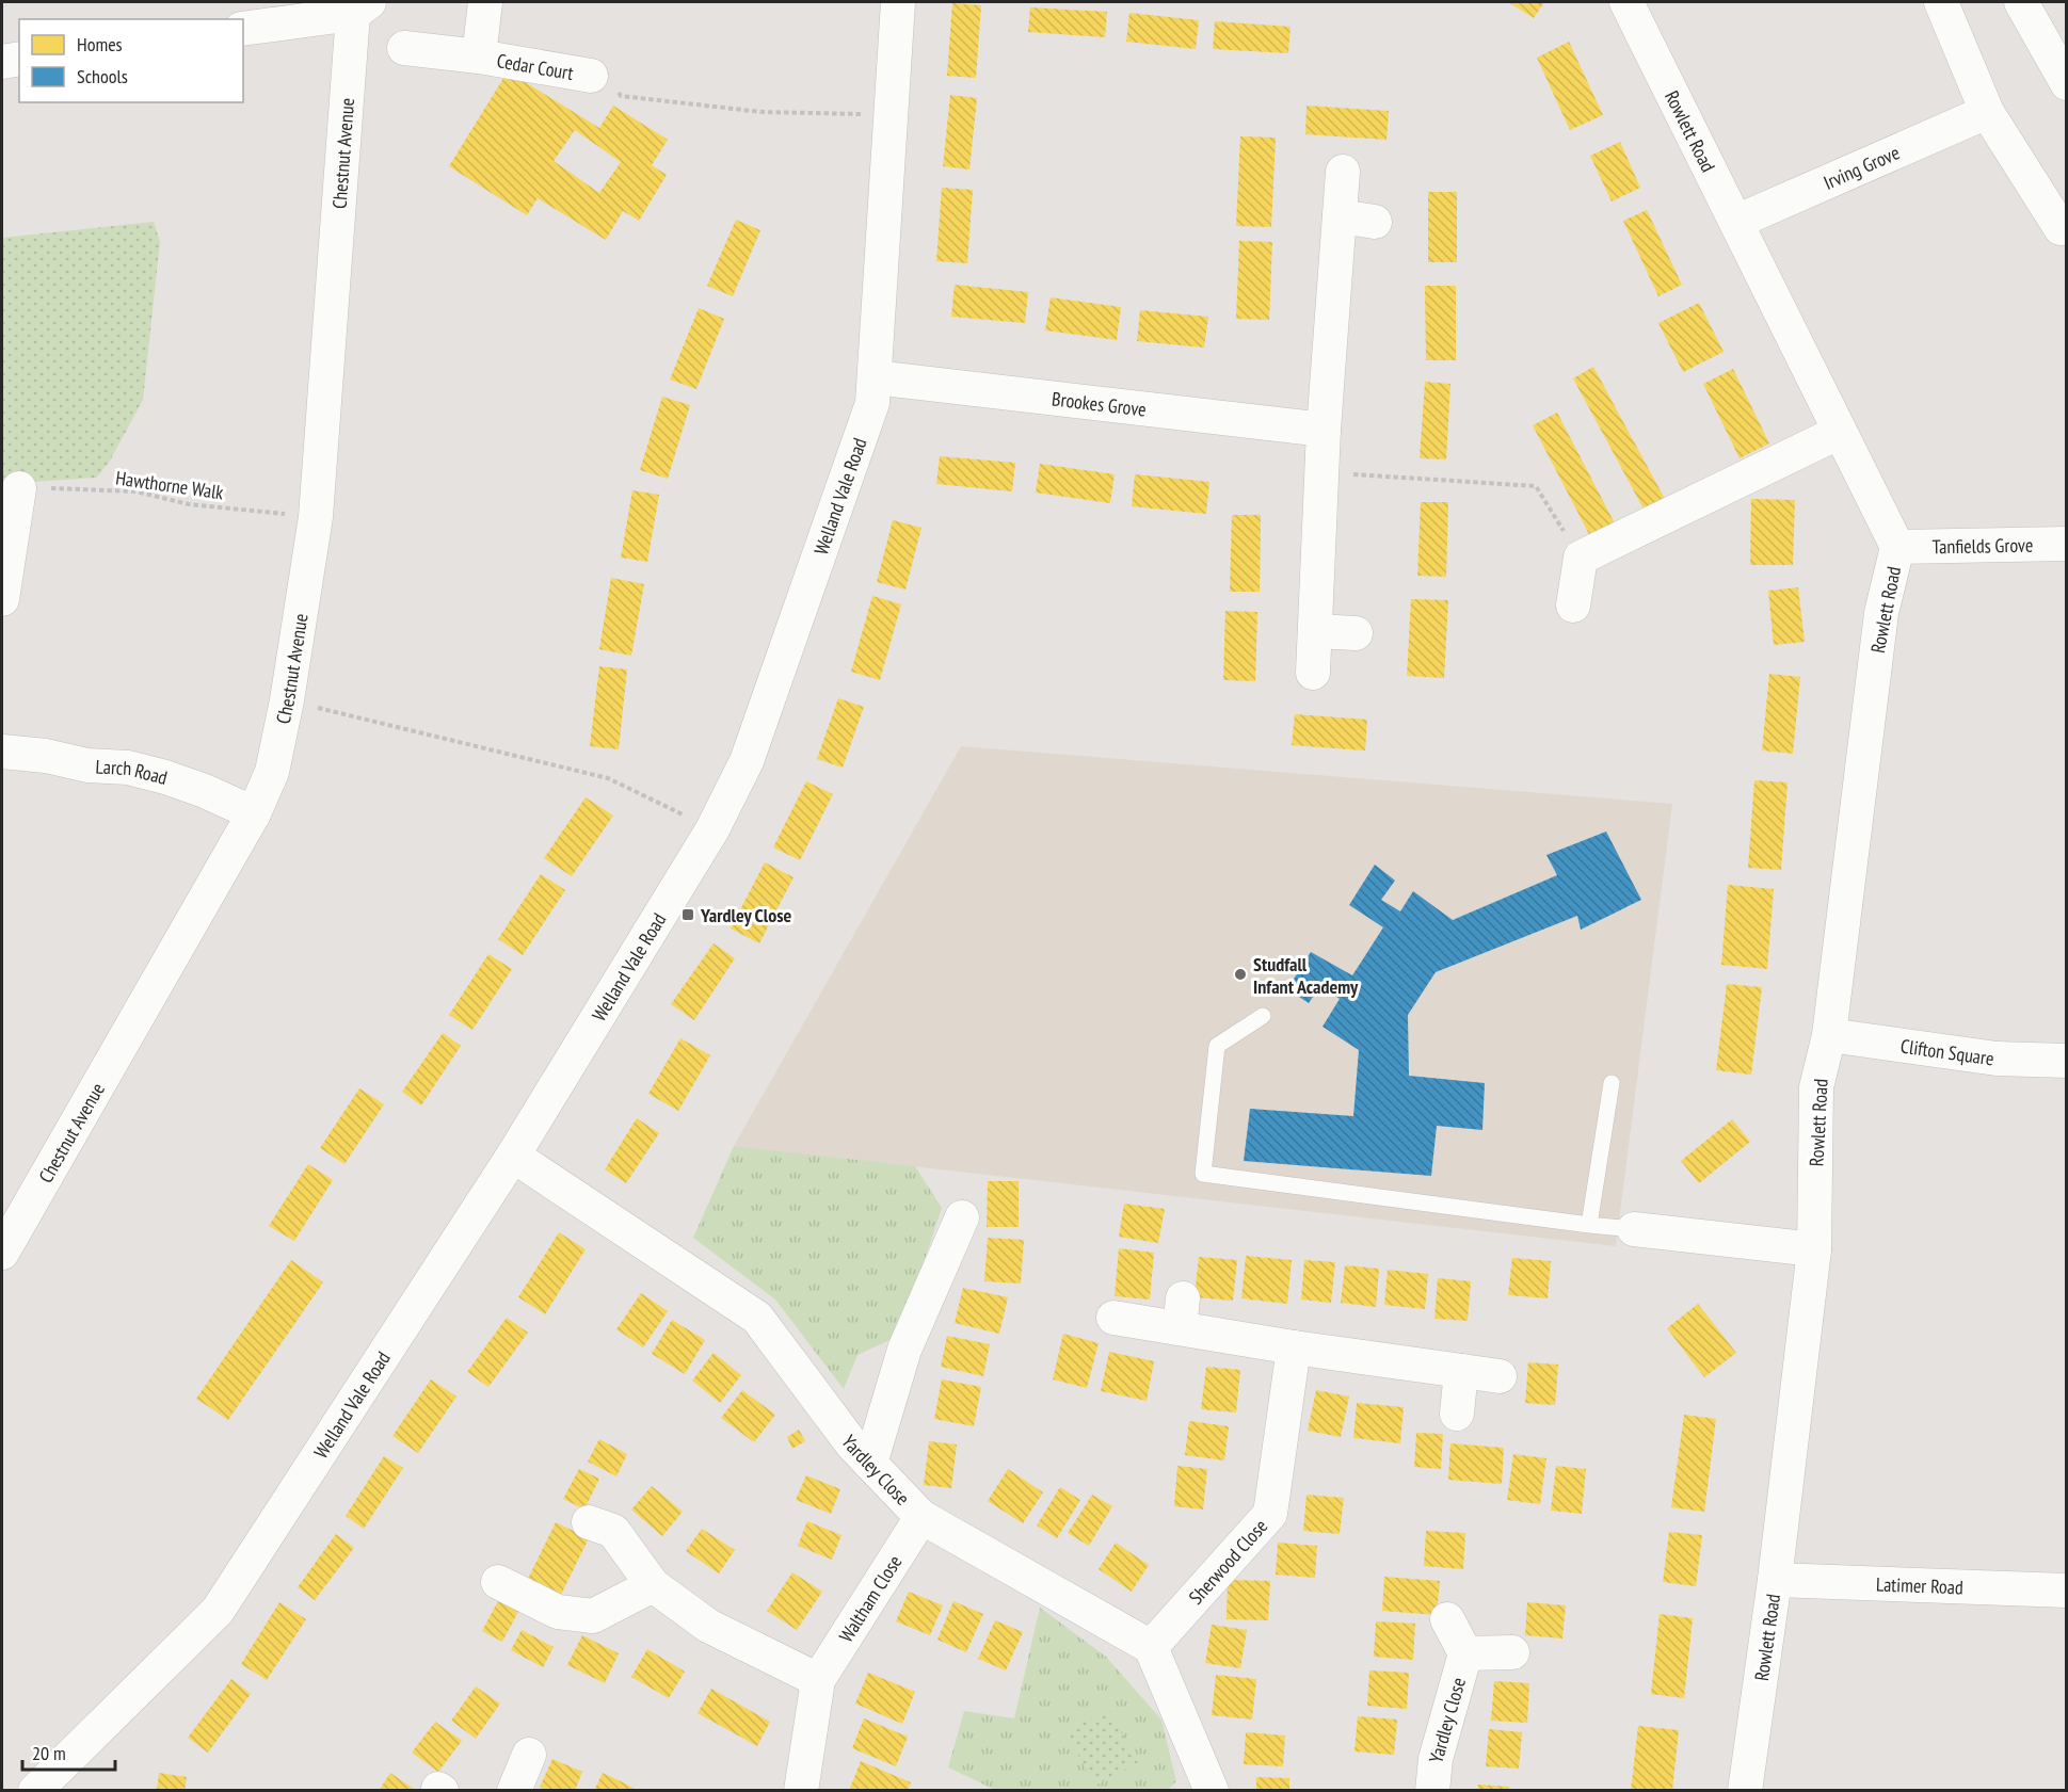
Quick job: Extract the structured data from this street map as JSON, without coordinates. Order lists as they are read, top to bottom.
{
  "streets": {
    "street": [
      "Cedar Court",
      "Rowlett Road",
      "Chestnut Avenue",
      "Irving Grove",
      "Brookes Grove",
      "Welland Vale Road",
      "Tanfields Grove",
      "Larch Road",
      "Clifton Square",
      "Yardley Close",
      "Sherwood Close",
      "Latimer Road",
      "Waltham Close"
    ],
    "path": ["Hawthorne Walk"]
  },
  "crossings": [
    ["Rowlett Road", "Irving Grove"],
    ["Rowlett Road", "Tanfields Grove"],
    ["Rowlett Road", "Clifton Square"],
    ["Rowlett Road", "Latimer Road"],
    ["Chestnut Avenue", "Hawthorne Walk"],
    ["Chestnut Avenue", "Larch Road"],
    ["Brookes Grove", "Welland Vale Road"],
    ["Welland Vale Road", "Yardley Close"],
    ["Yardley Close", "Sherwood Close"],
    ["Yardley Close", "Waltham Close"]
  ],
  "places": {
    "transit": ["Yardley Close"],
    "other": ["Studfall Infant Academy"]
  },
  "legend": ["Homes", "Schools"],
  "scale_bar": "20 m"
}
